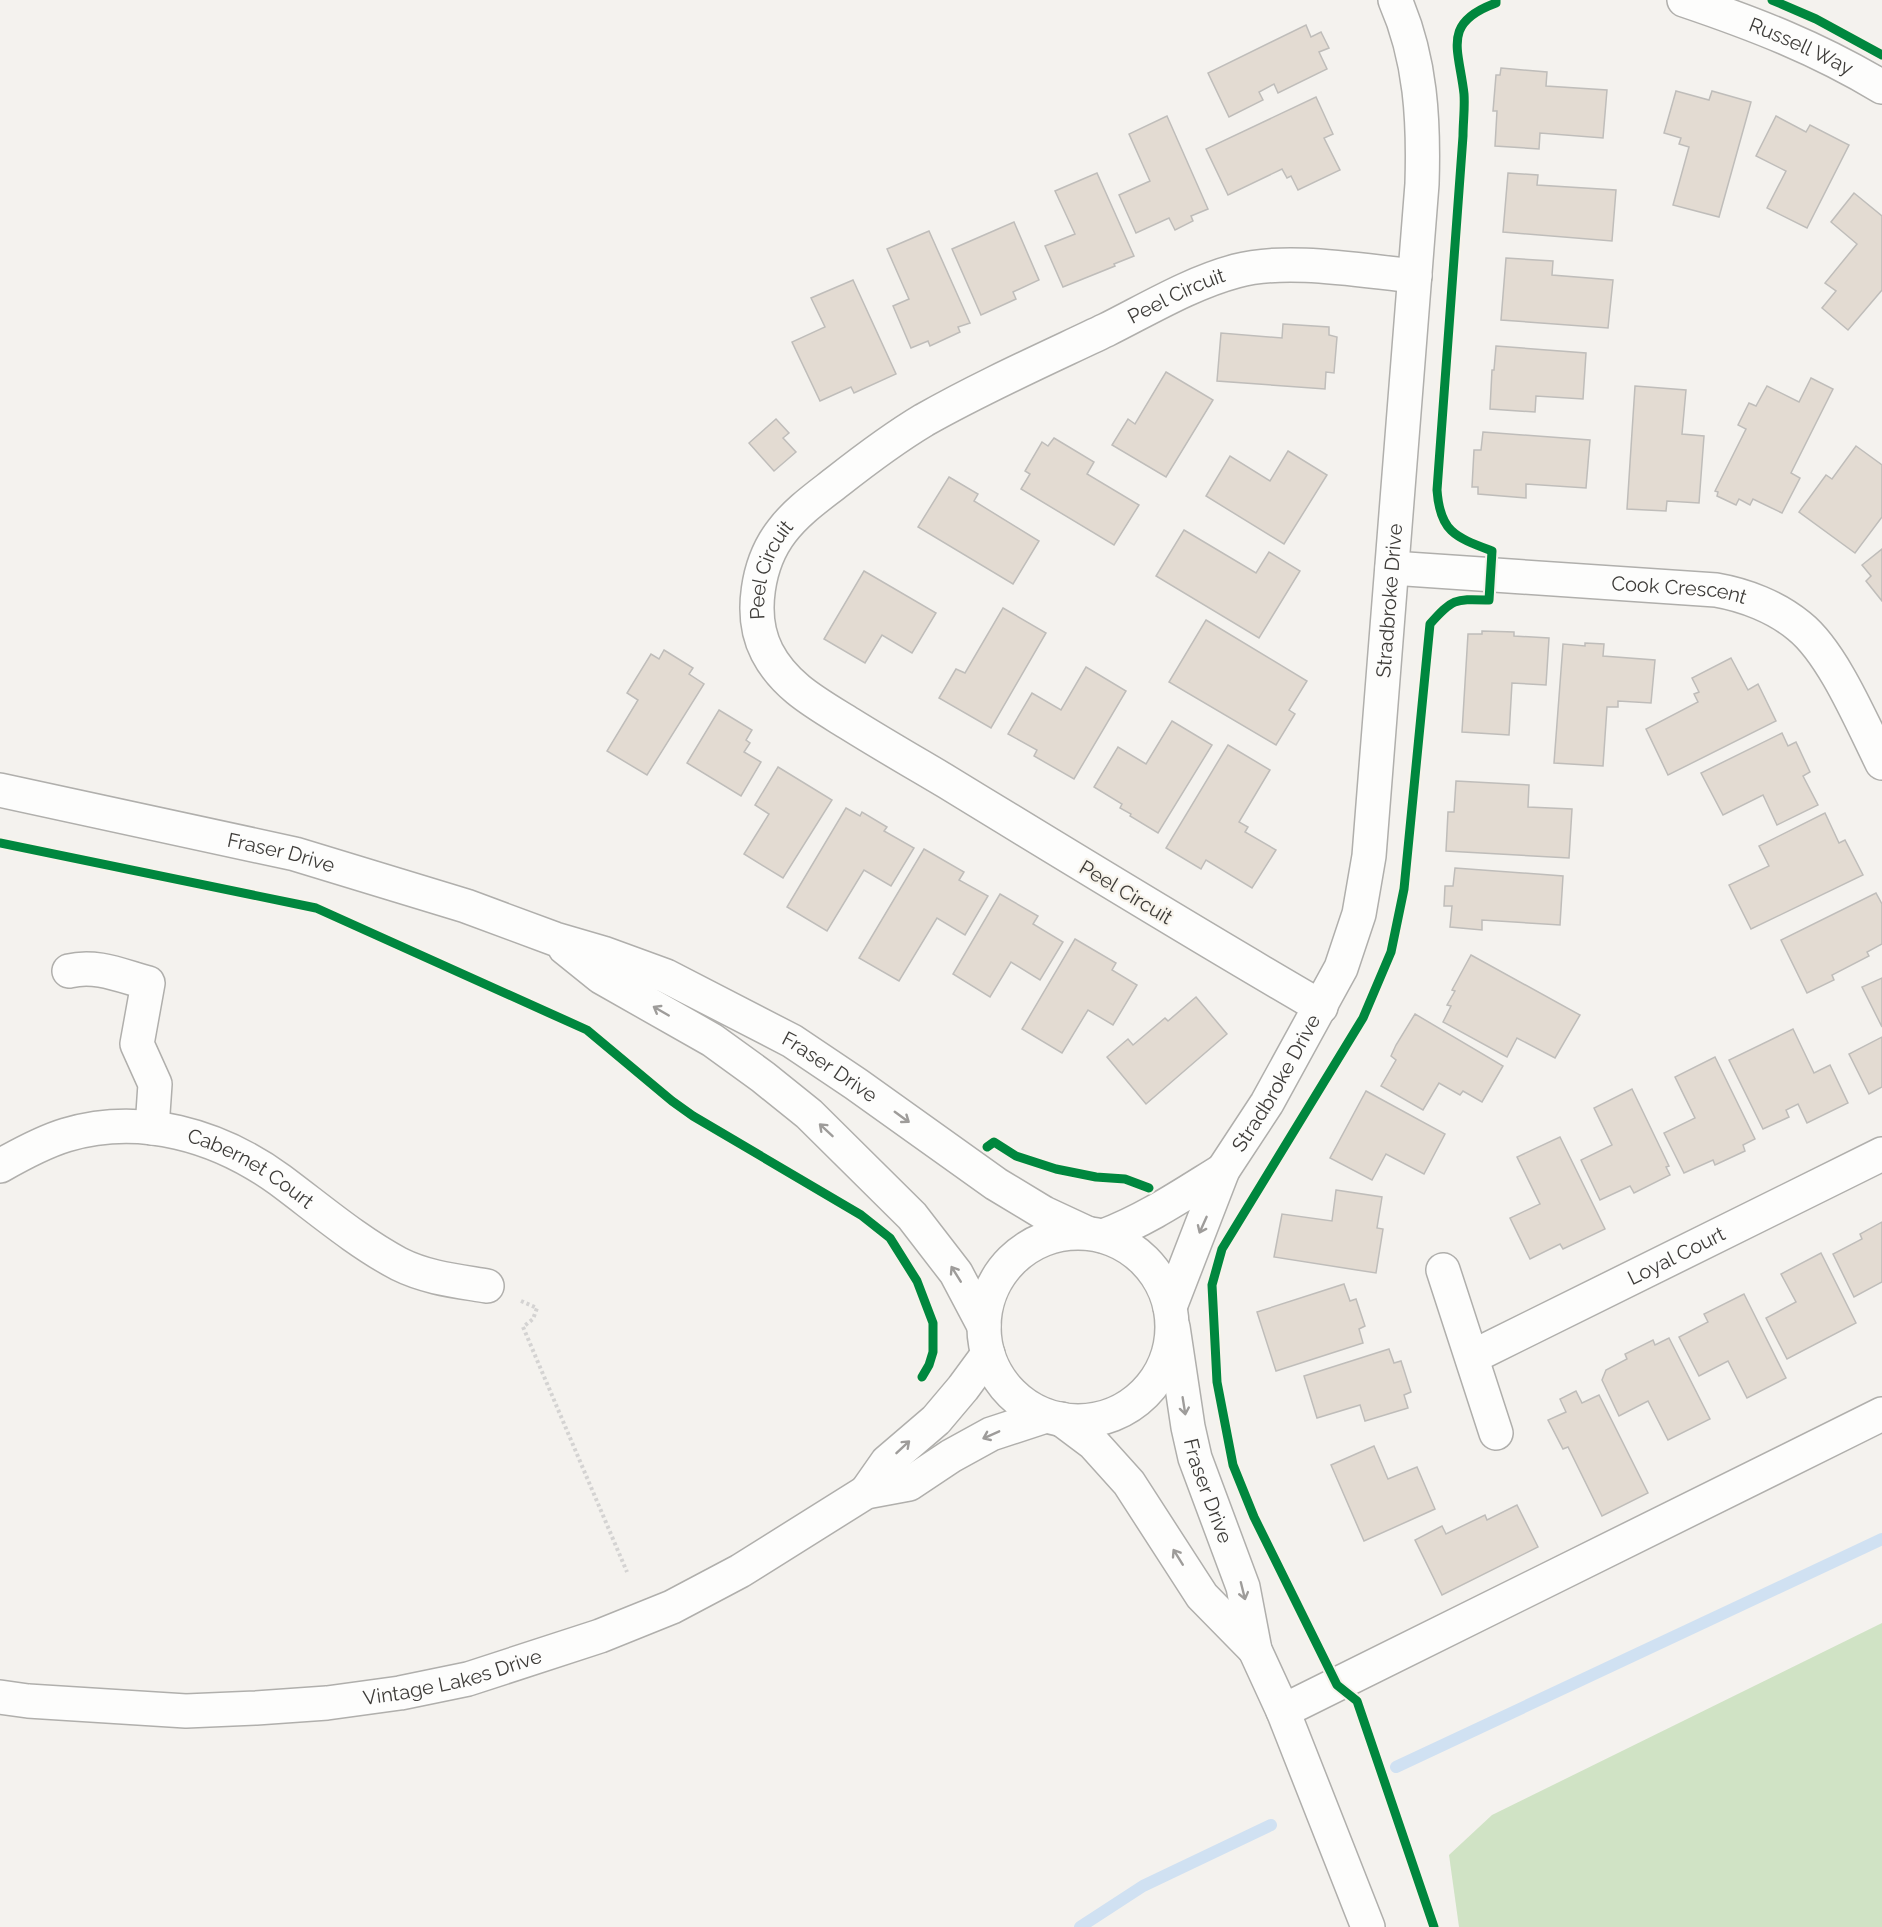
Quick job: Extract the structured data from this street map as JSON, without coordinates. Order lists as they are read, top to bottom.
{
  "streets": {
    "street": [
      "Russell Way",
      "Peel Circuit",
      "Cook Crescent",
      "Stradbroke Drive",
      "Fraser Drive",
      "Cabernet Court",
      "Loyal Court",
      "Vintage Lakes Drive"
    ]
  },
  "crossings": [
    ["Peel Circuit", "Stradbroke Drive"],
    ["Cook Crescent", "Stradbroke Drive"],
    ["Stradbroke Drive", "Fraser Drive"],
    ["Stradbroke Drive", "Vintage Lakes Drive"],
    ["Fraser Drive", "Vintage Lakes Drive"]
  ]
}
